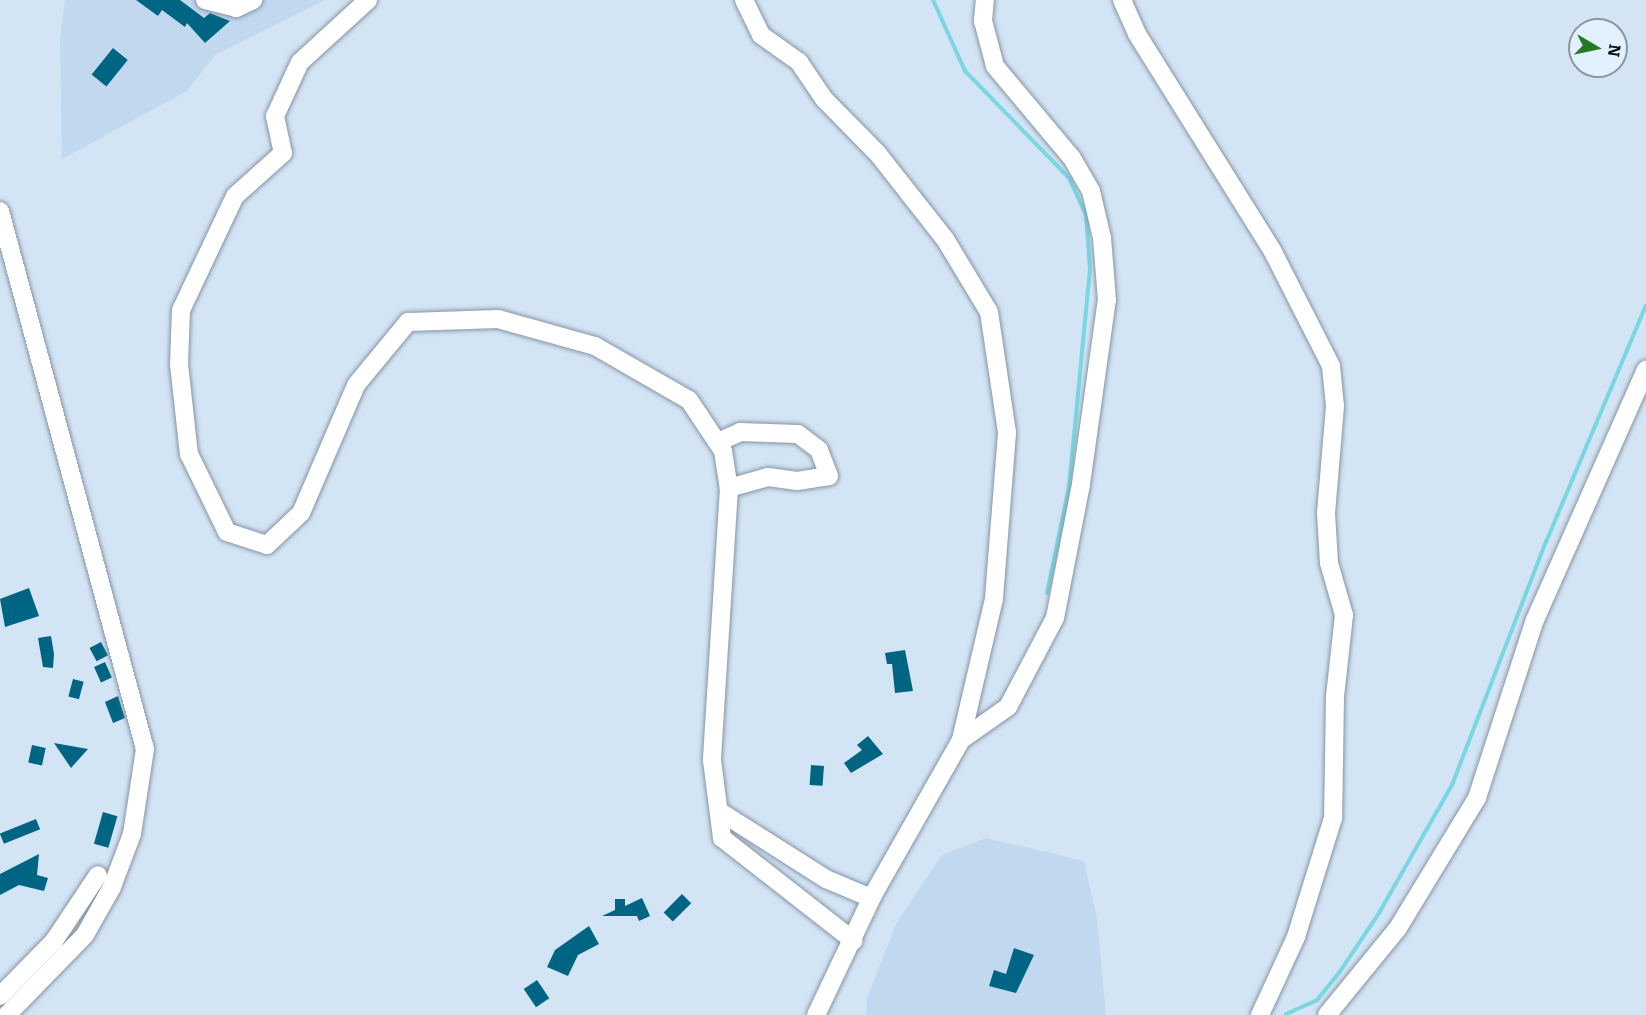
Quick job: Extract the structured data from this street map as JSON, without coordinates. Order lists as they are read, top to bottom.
{
  "north": "right"
}
